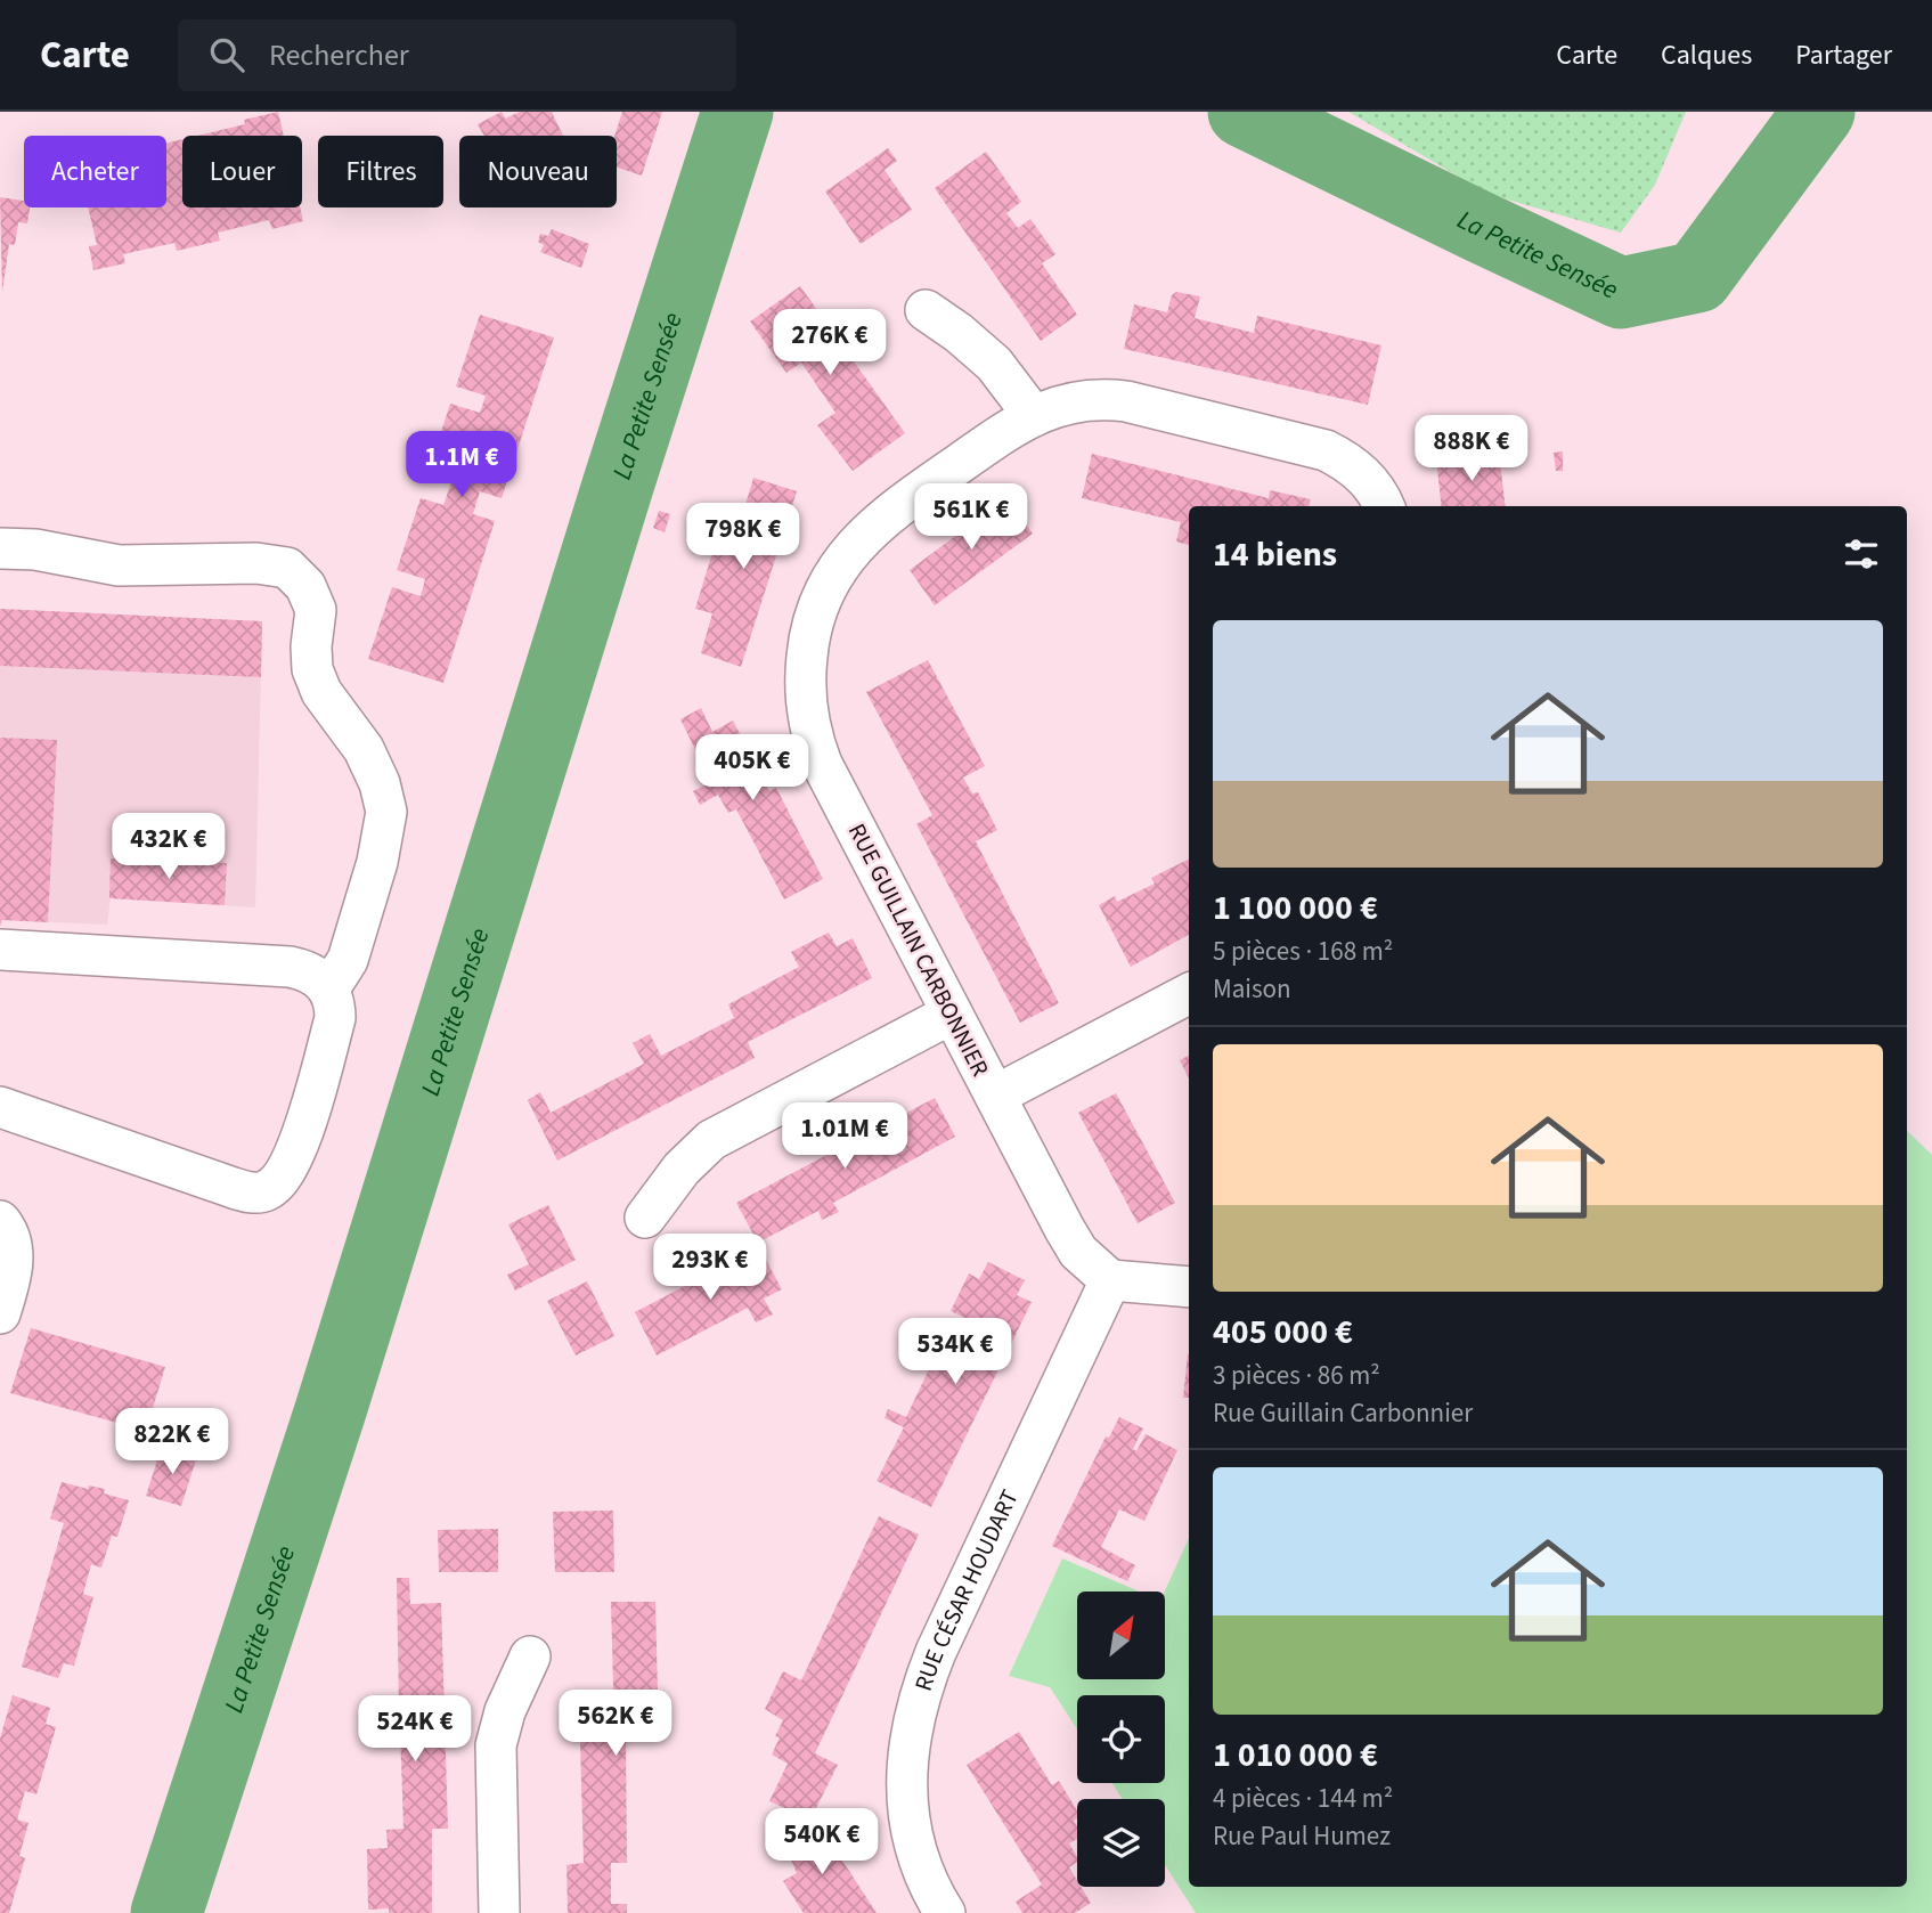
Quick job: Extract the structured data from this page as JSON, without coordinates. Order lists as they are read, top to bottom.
{
  "streets": {
    "street": ["RUE GUILLAIN CARBONNIER", "RUE CÉSAR HOUDART"]
  },
  "crossings": [
    ["RUE GUILLAIN CARBONNIER", "RUE CÉSAR HOUDART"]
  ],
  "water": ["La Petite Sensée"],
  "north": "top right",
  "page": {
    "header": "Carte",
    "search": "Rechercher",
    "nav": ["Carte", "Calques", "Partager"],
    "chip": [
      "Acheter",
      "Louer",
      "Filtres",
      "Nouveau"
    ],
    "price": [
      "276K €",
      "888K €",
      "1.1M €",
      "561K €",
      "798K €",
      "405K €",
      "432K €",
      "1.01M €",
      "293K €",
      "534K €",
      "822K €",
      "562K €",
      "524K €",
      "540K €"
    ],
    "heading": "14 biens",
    "list": [
      {
        "name": "1 100 000 €",
        "note": "5 pièces · 168 m² · Maison"
      },
      {
        "name": "405 000 €",
        "note": "3 pièces · 86 m² · Rue Guillain Carbonnier"
      },
      {
        "name": "1 010 000 €",
        "note": "4 pièces · 144 m² · Rue Paul Humez"
      }
    ]
  }
}
